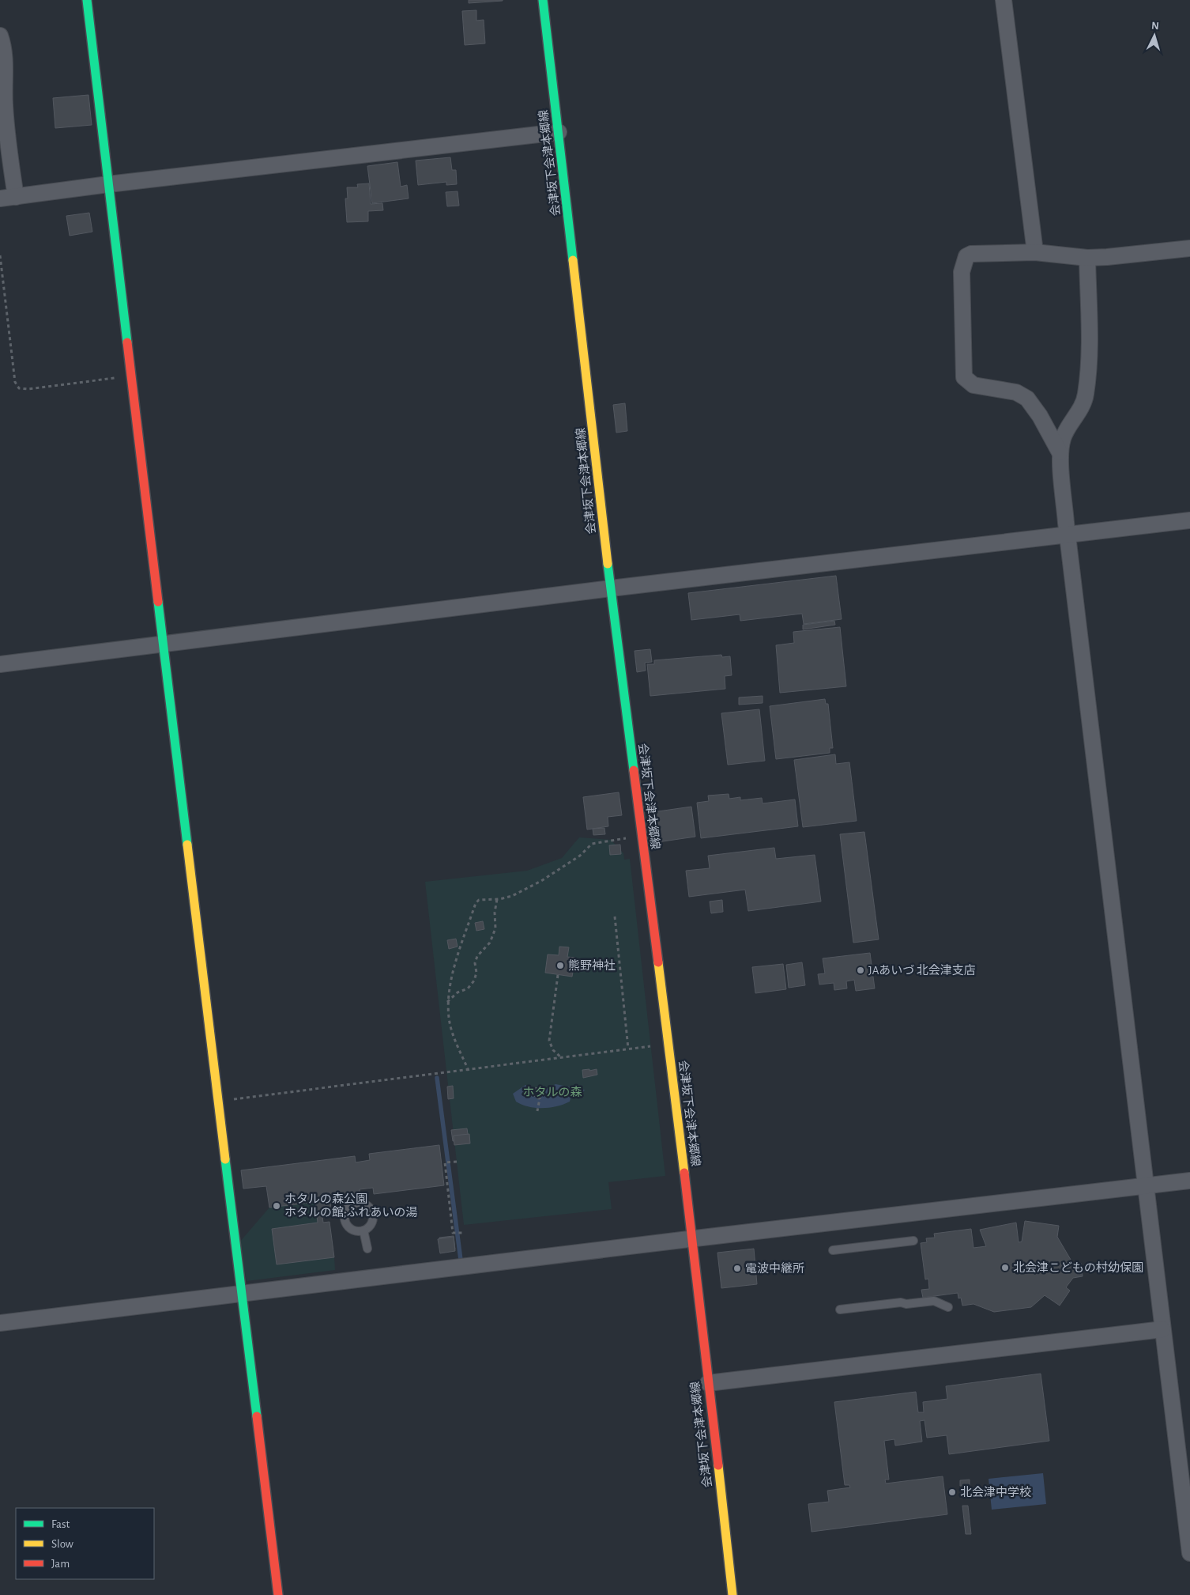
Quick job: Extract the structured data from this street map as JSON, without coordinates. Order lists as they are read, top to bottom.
{
  "streets": {
    "main road": ["会津坂下会津本郷線"]
  },
  "parks": ["ホタルの森"],
  "places": [
    "熊野神社",
    "JAあいづ 北会津支店",
    "ホタルの森公園 ホタルの館;ふれあいの湯",
    "北会津こどもの村幼保園",
    "電波中継所",
    "北会津中学校"
  ],
  "legend": ["Fast", "Slow", "Jam"],
  "north": "top"
}
